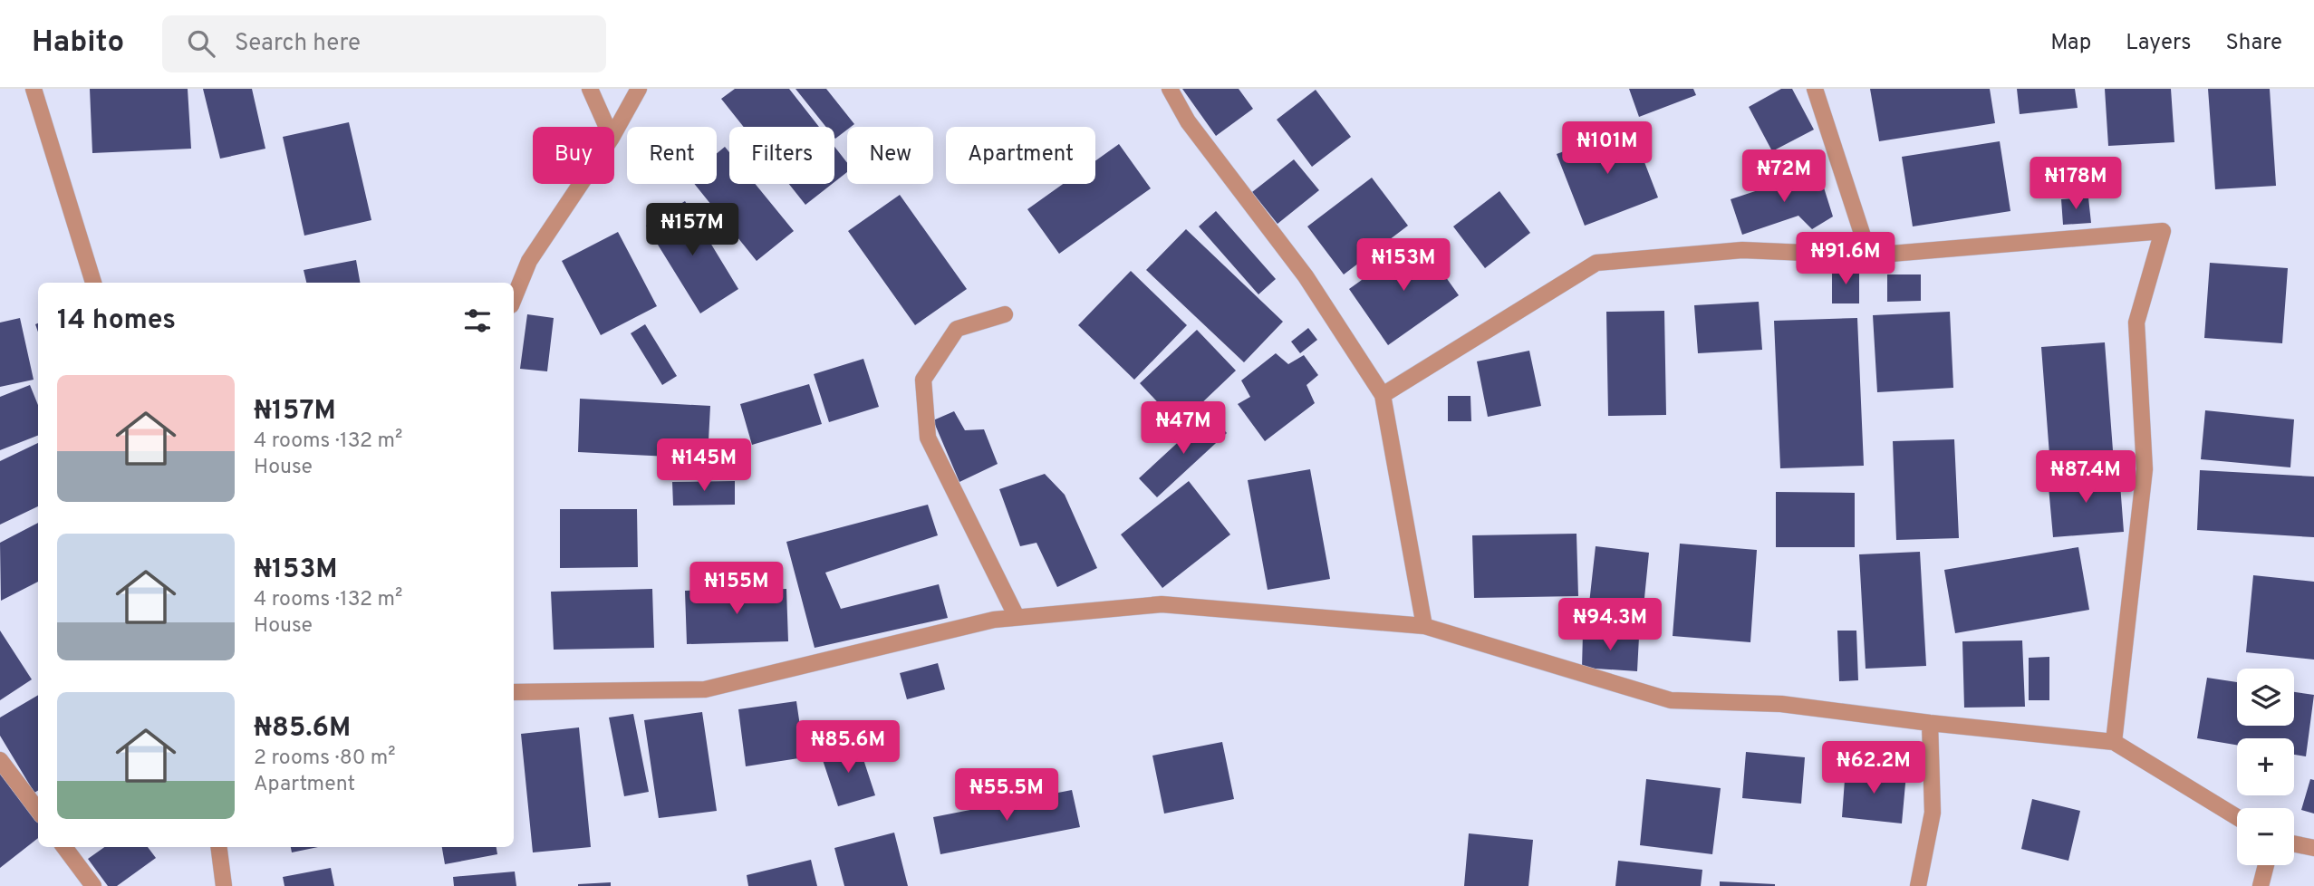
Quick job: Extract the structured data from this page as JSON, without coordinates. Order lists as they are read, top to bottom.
{
  "page": {
    "header": "Habito",
    "search": "Search here",
    "nav": ["Map", "Layers", "Share"],
    "price": [
      "₦101M",
      "₦72M",
      "₦178M",
      "₦157M",
      "₦91.6M",
      "₦153M",
      "₦47M",
      "₦145M",
      "₦87.4M",
      "₦155M",
      "₦94.3M",
      "₦85.6M",
      "₦62.2M",
      "₦55.5M"
    ],
    "chip": [
      "Buy",
      "Rent",
      "Filters",
      "New",
      "Apartment"
    ],
    "heading": "14 homes",
    "list": [
      {
        "name": "₦157M",
        "note": "4 rooms · 132 m² · House"
      },
      {
        "name": "₦153M",
        "note": "4 rooms · 132 m² · House"
      },
      {
        "name": "₦85.6M",
        "note": "2 rooms · 80 m² · Apartment"
      }
    ],
    "map_buttons": ["+", "−"]
  }
}
